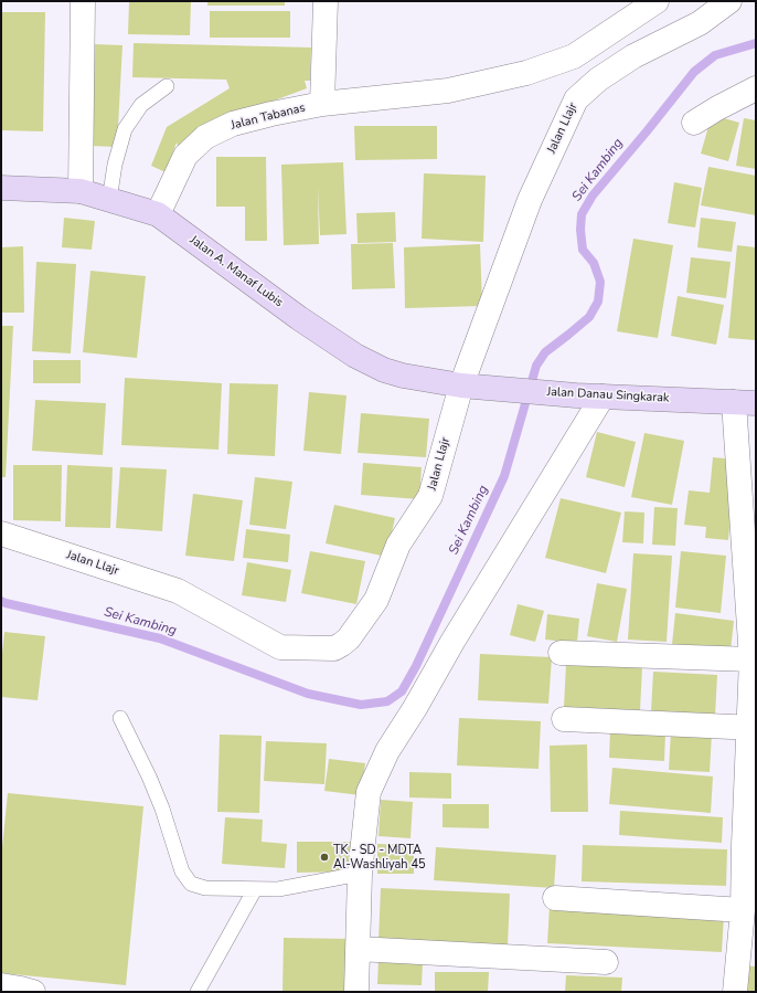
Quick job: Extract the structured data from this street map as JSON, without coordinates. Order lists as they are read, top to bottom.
{
  "streets": {
    "street": [
      "Jalan Tabanas",
      "Jalan Llajr",
      "Jalan A. Manaf Lubis",
      "Jalan Danau Singkarak"
    ]
  },
  "crossings": [
    ["Jalan Tabanas", "Jalan A. Manaf Lubis"],
    ["Jalan Llajr", "Jalan A. Manaf Lubis"],
    ["Jalan Llajr", "Jalan Danau Singkarak"],
    ["Jalan A. Manaf Lubis", "Jalan Danau Singkarak"]
  ],
  "water": ["Sei Kambing"],
  "places": ["TK - SD - MDTA Al-Washliyah 45"]
}
